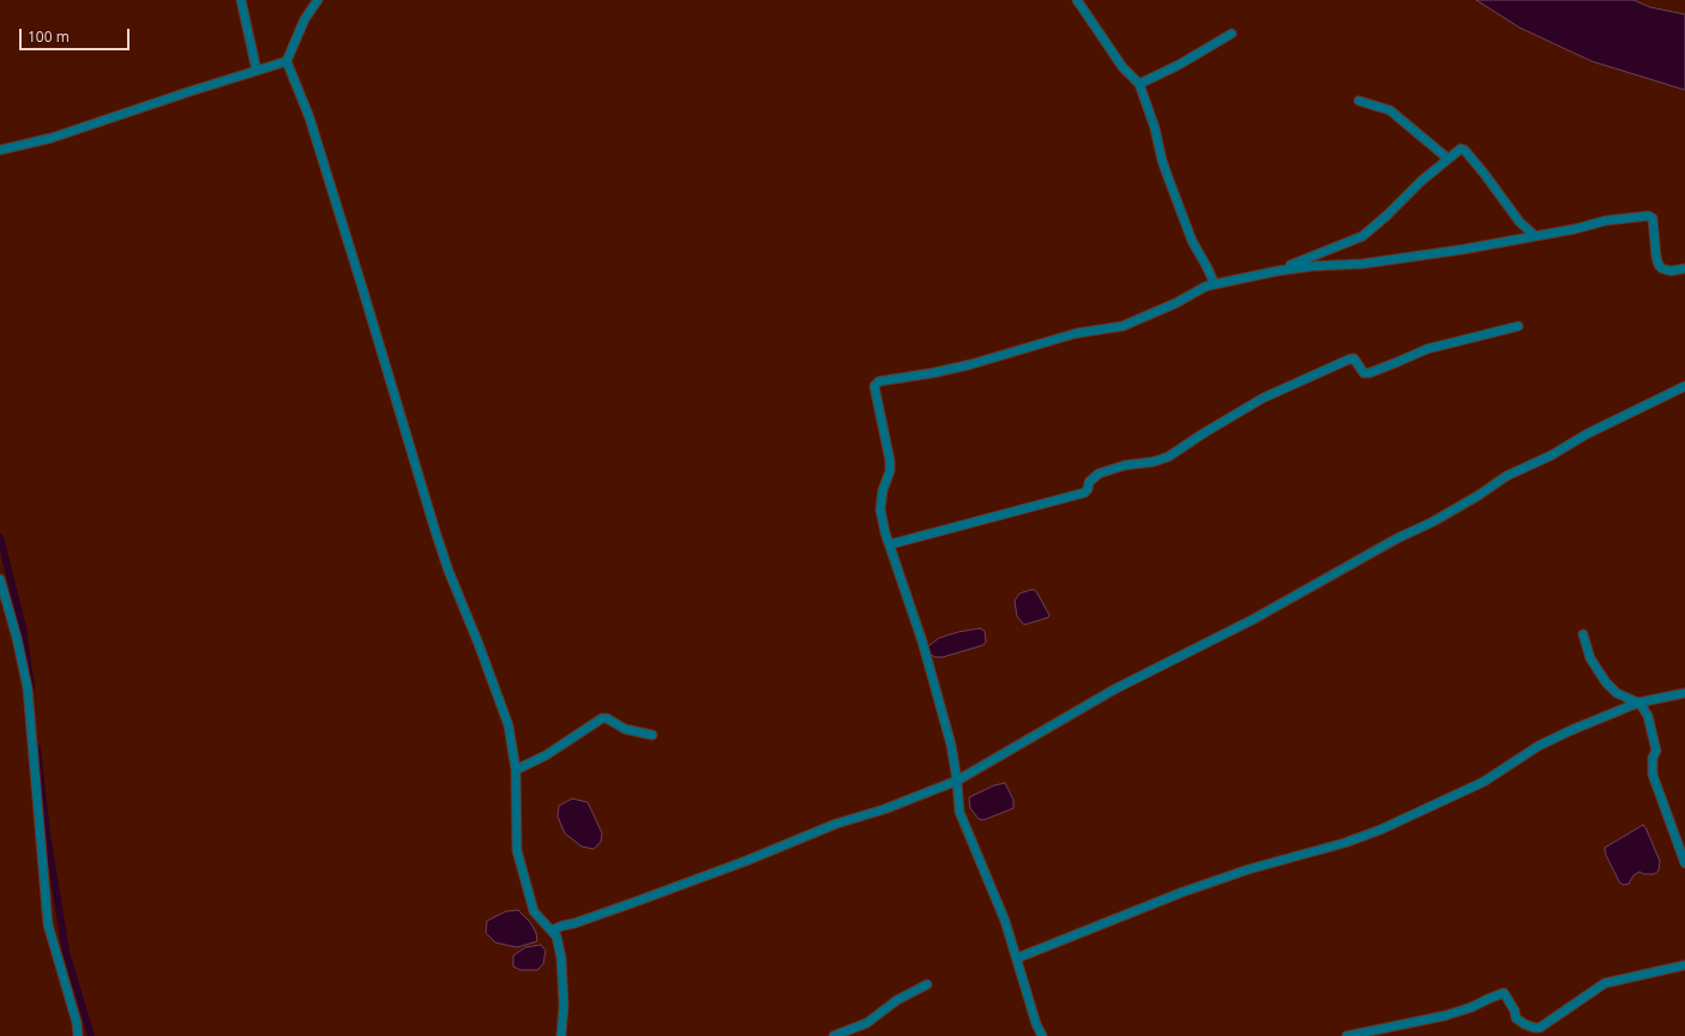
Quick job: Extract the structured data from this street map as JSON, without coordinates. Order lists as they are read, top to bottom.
{
  "scale_bar": "100 m"
}
